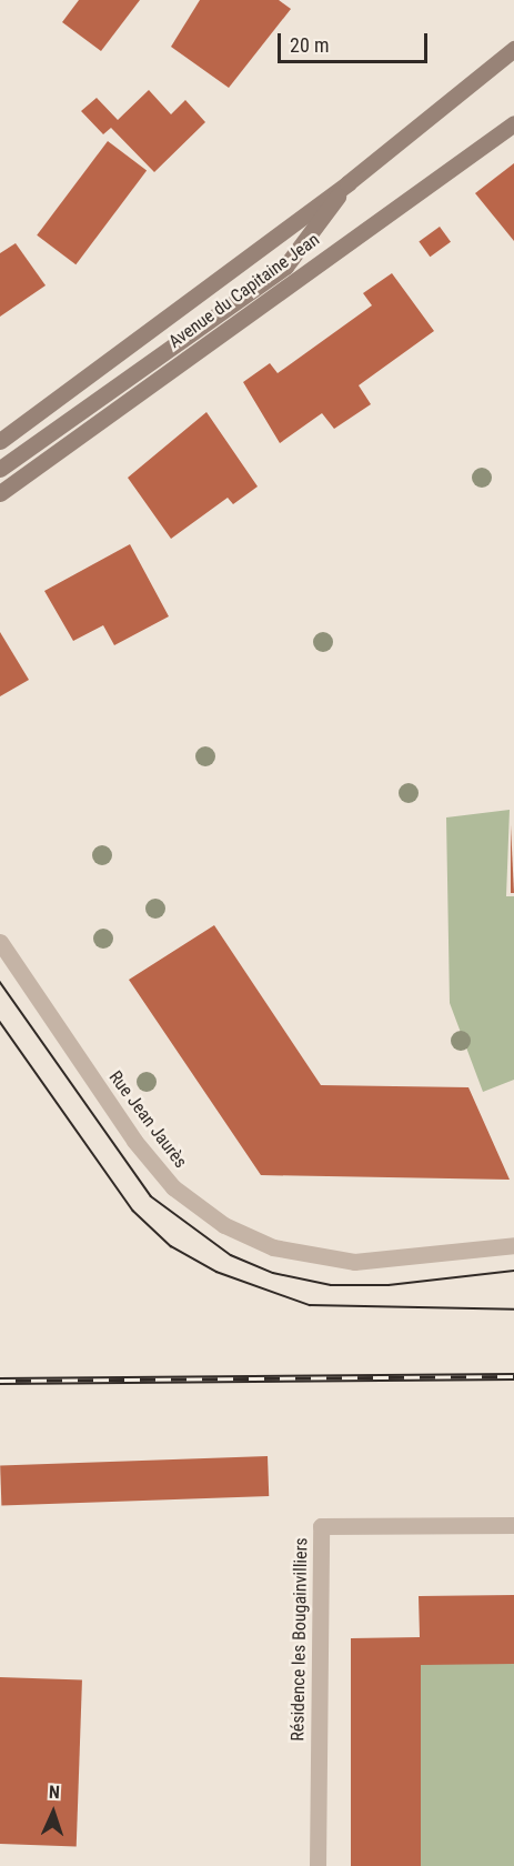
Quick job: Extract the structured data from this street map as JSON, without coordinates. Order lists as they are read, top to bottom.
{
  "streets": {
    "main road": ["Avenue du Capitaine Jean"],
    "street": ["Rue Jean Jaurès", "Résidence les Bougainvilliers"]
  },
  "scale_bar": "20 m",
  "north": "top"
}
